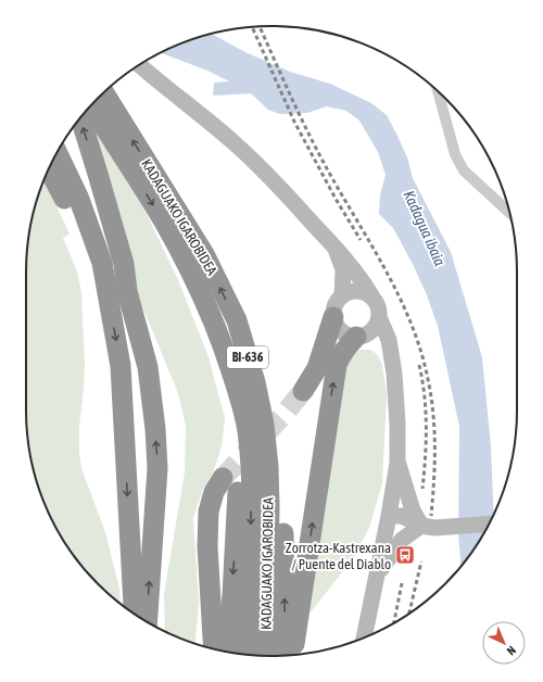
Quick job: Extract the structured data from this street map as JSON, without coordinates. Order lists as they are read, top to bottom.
{
  "streets": {
    "highway": ["KADAGUAKO IGAROBIDEA", "BI-636"]
  },
  "water": ["Kadagua ibaia"],
  "places": {
    "bus stop": ["Zorrotza-Kastrexana / Puente del Diablo"]
  },
  "north": "bottom right"
}
